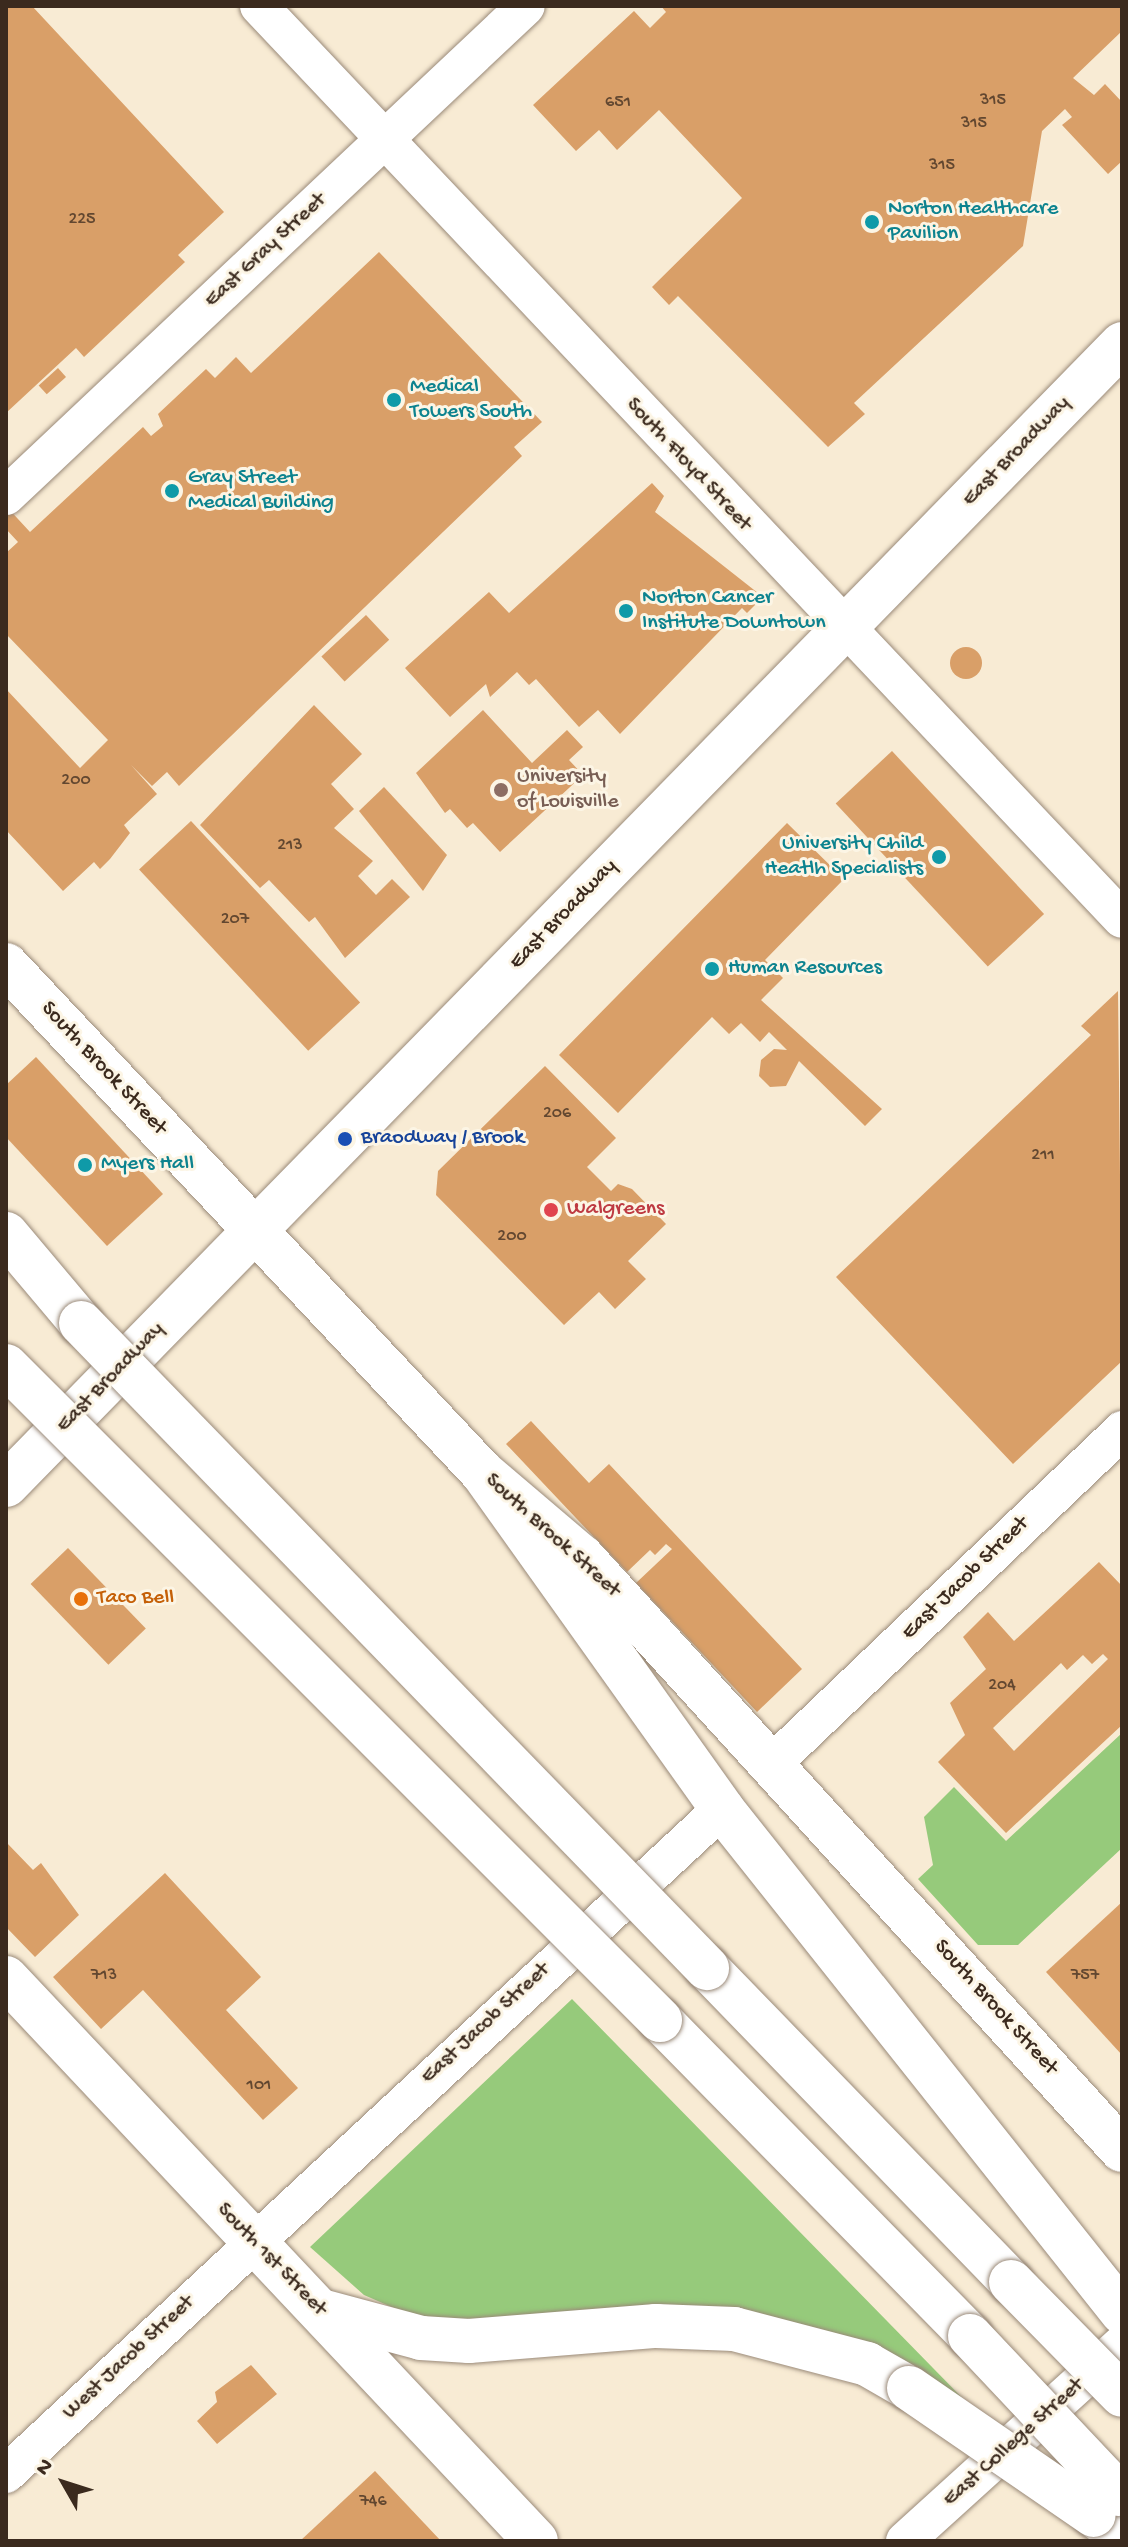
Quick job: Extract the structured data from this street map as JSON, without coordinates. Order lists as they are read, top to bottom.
{
  "streets": {
    "main road": ["East Broadway", "South Brook Street", "South 1st Street"],
    "street": [
      "East Gray Street",
      "South Floyd Street",
      "East Jacob Street",
      "West Jacob Street",
      "East College Street"
    ]
  },
  "crossings": [
    ["East Gray Street", "South Floyd Street"],
    ["East Broadway", "South Floyd Street"],
    ["East Broadway", "South Brook Street"],
    ["South Brook Street", "East Jacob Street"],
    ["East Jacob Street", "South 1st Street"],
    ["East Jacob Street", "West Jacob Street"],
    ["South 1st Street", "West Jacob Street"]
  ],
  "places": [
    "Norton Healthcare Pavilion",
    "Medical Towers South",
    "Gray Street Medical Building",
    "Norton Cancer Institute Downtown",
    "University of Louisville",
    "University Child Heatlh Specialists",
    "Human Resources",
    "Braodway / Brook",
    "Myers Hall",
    "Walgreens",
    "Taco Bell"
  ],
  "house_numbers": [
    "315",
    "651",
    "315",
    "315",
    "225",
    "200",
    "213",
    "207",
    "206",
    "211",
    "200",
    "204",
    "713",
    "757",
    "101",
    "746"
  ],
  "north": "top left"
}
